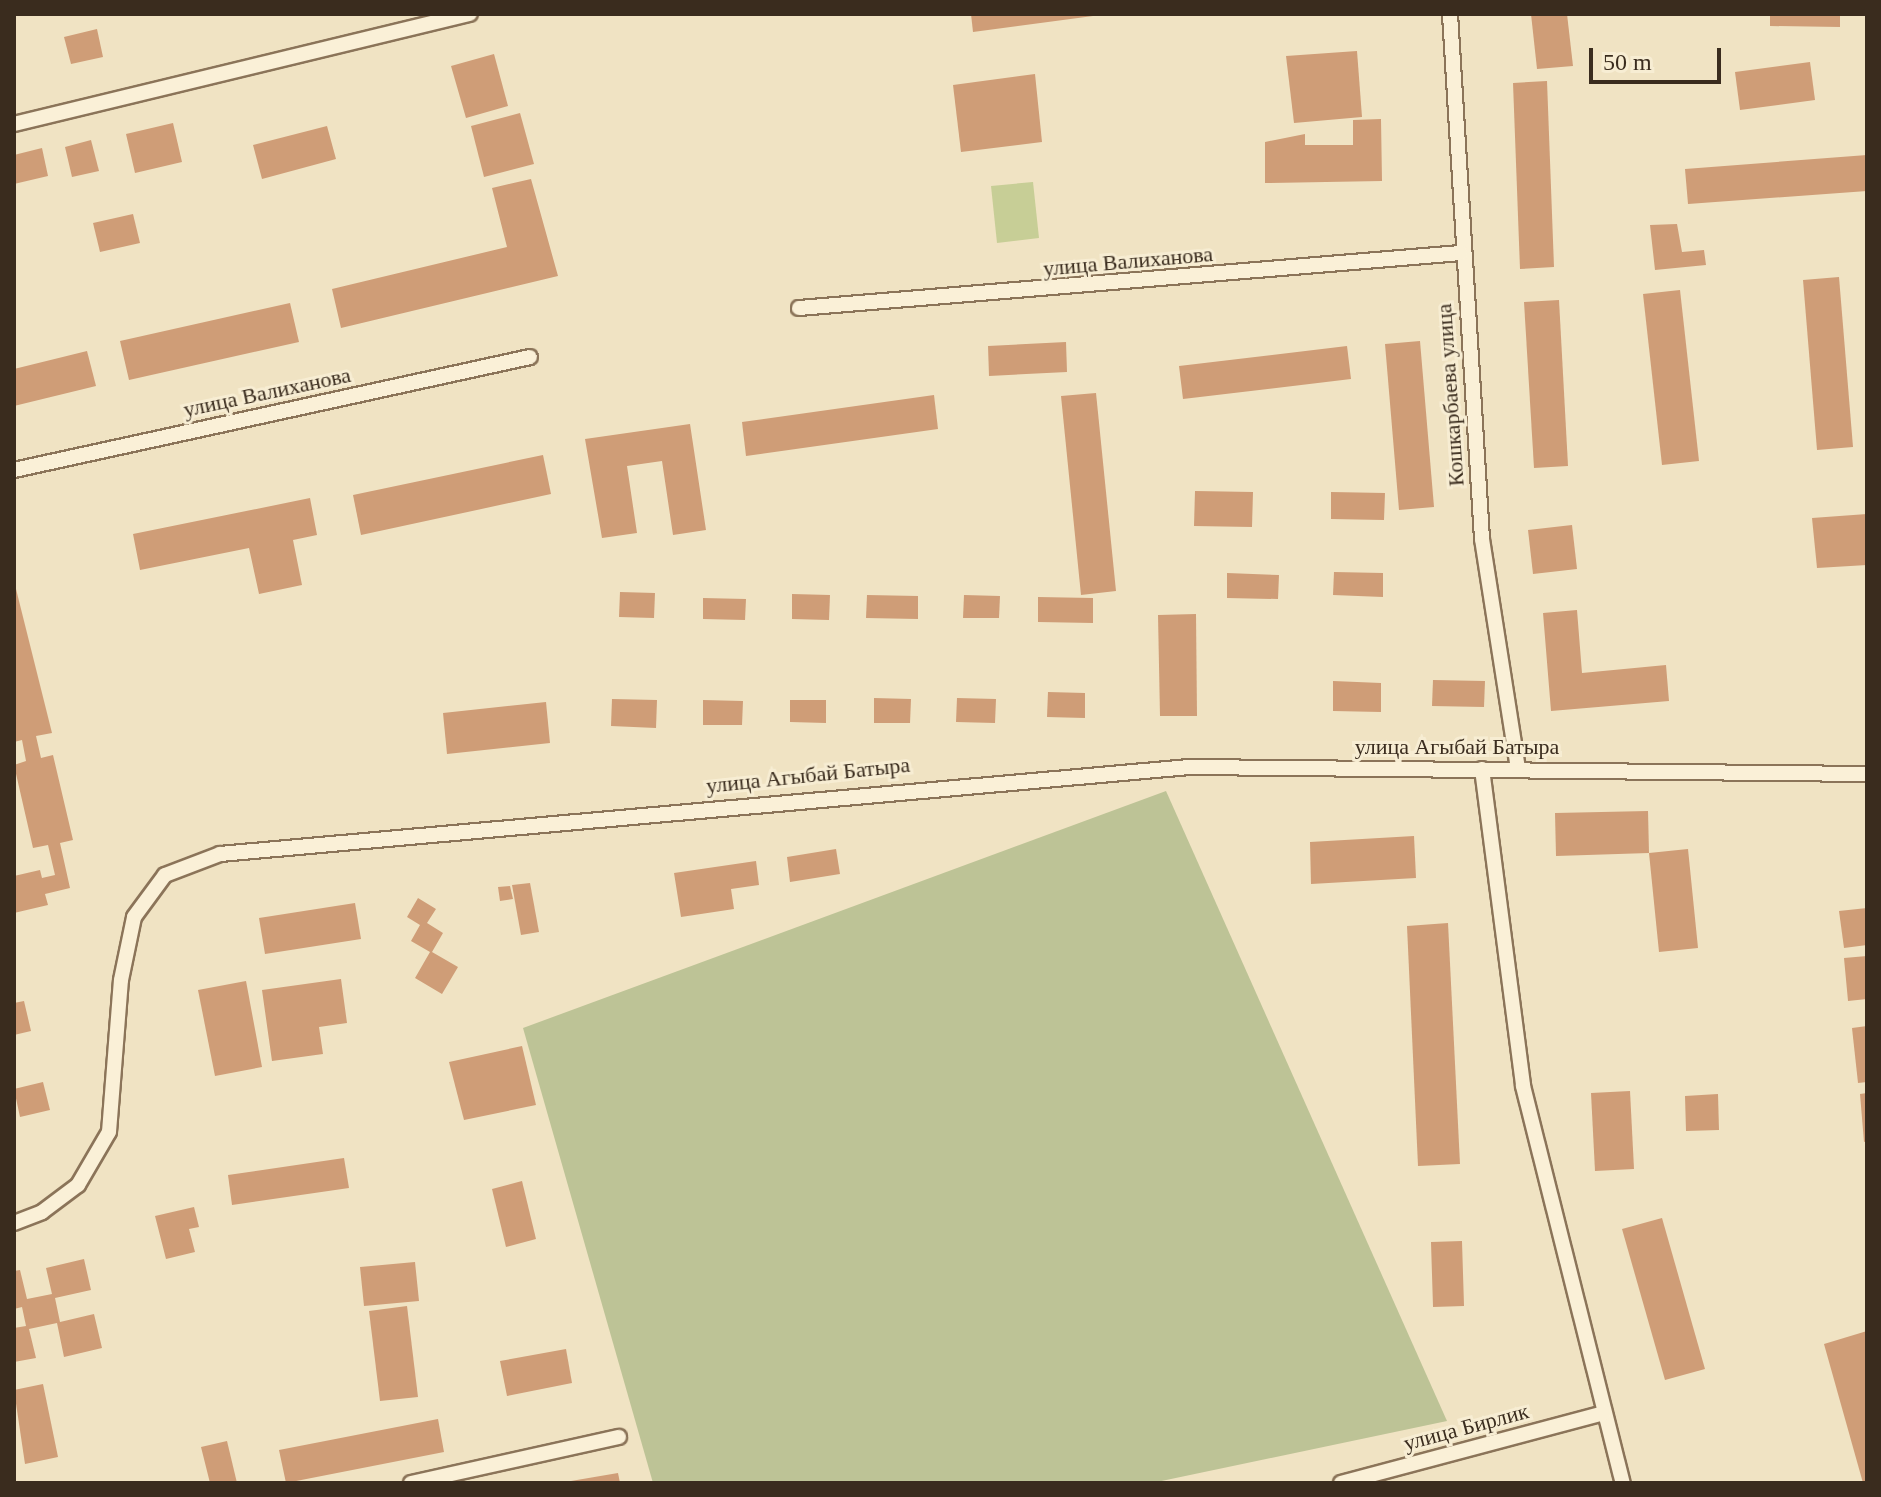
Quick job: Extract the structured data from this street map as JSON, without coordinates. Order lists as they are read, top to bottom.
{
  "streets": {
    "street": [
      "улица Валиханова",
      "Кошкарбаева улица",
      "улица Агыбай Батыра",
      "улица Бирлик"
    ]
  },
  "crossings": [
    ["улица Валиханова", "Кошкарбаева улица"],
    ["Кошкарбаева улица", "улица Агыбай Батыра"]
  ],
  "scale_bar": "50 m"
}
